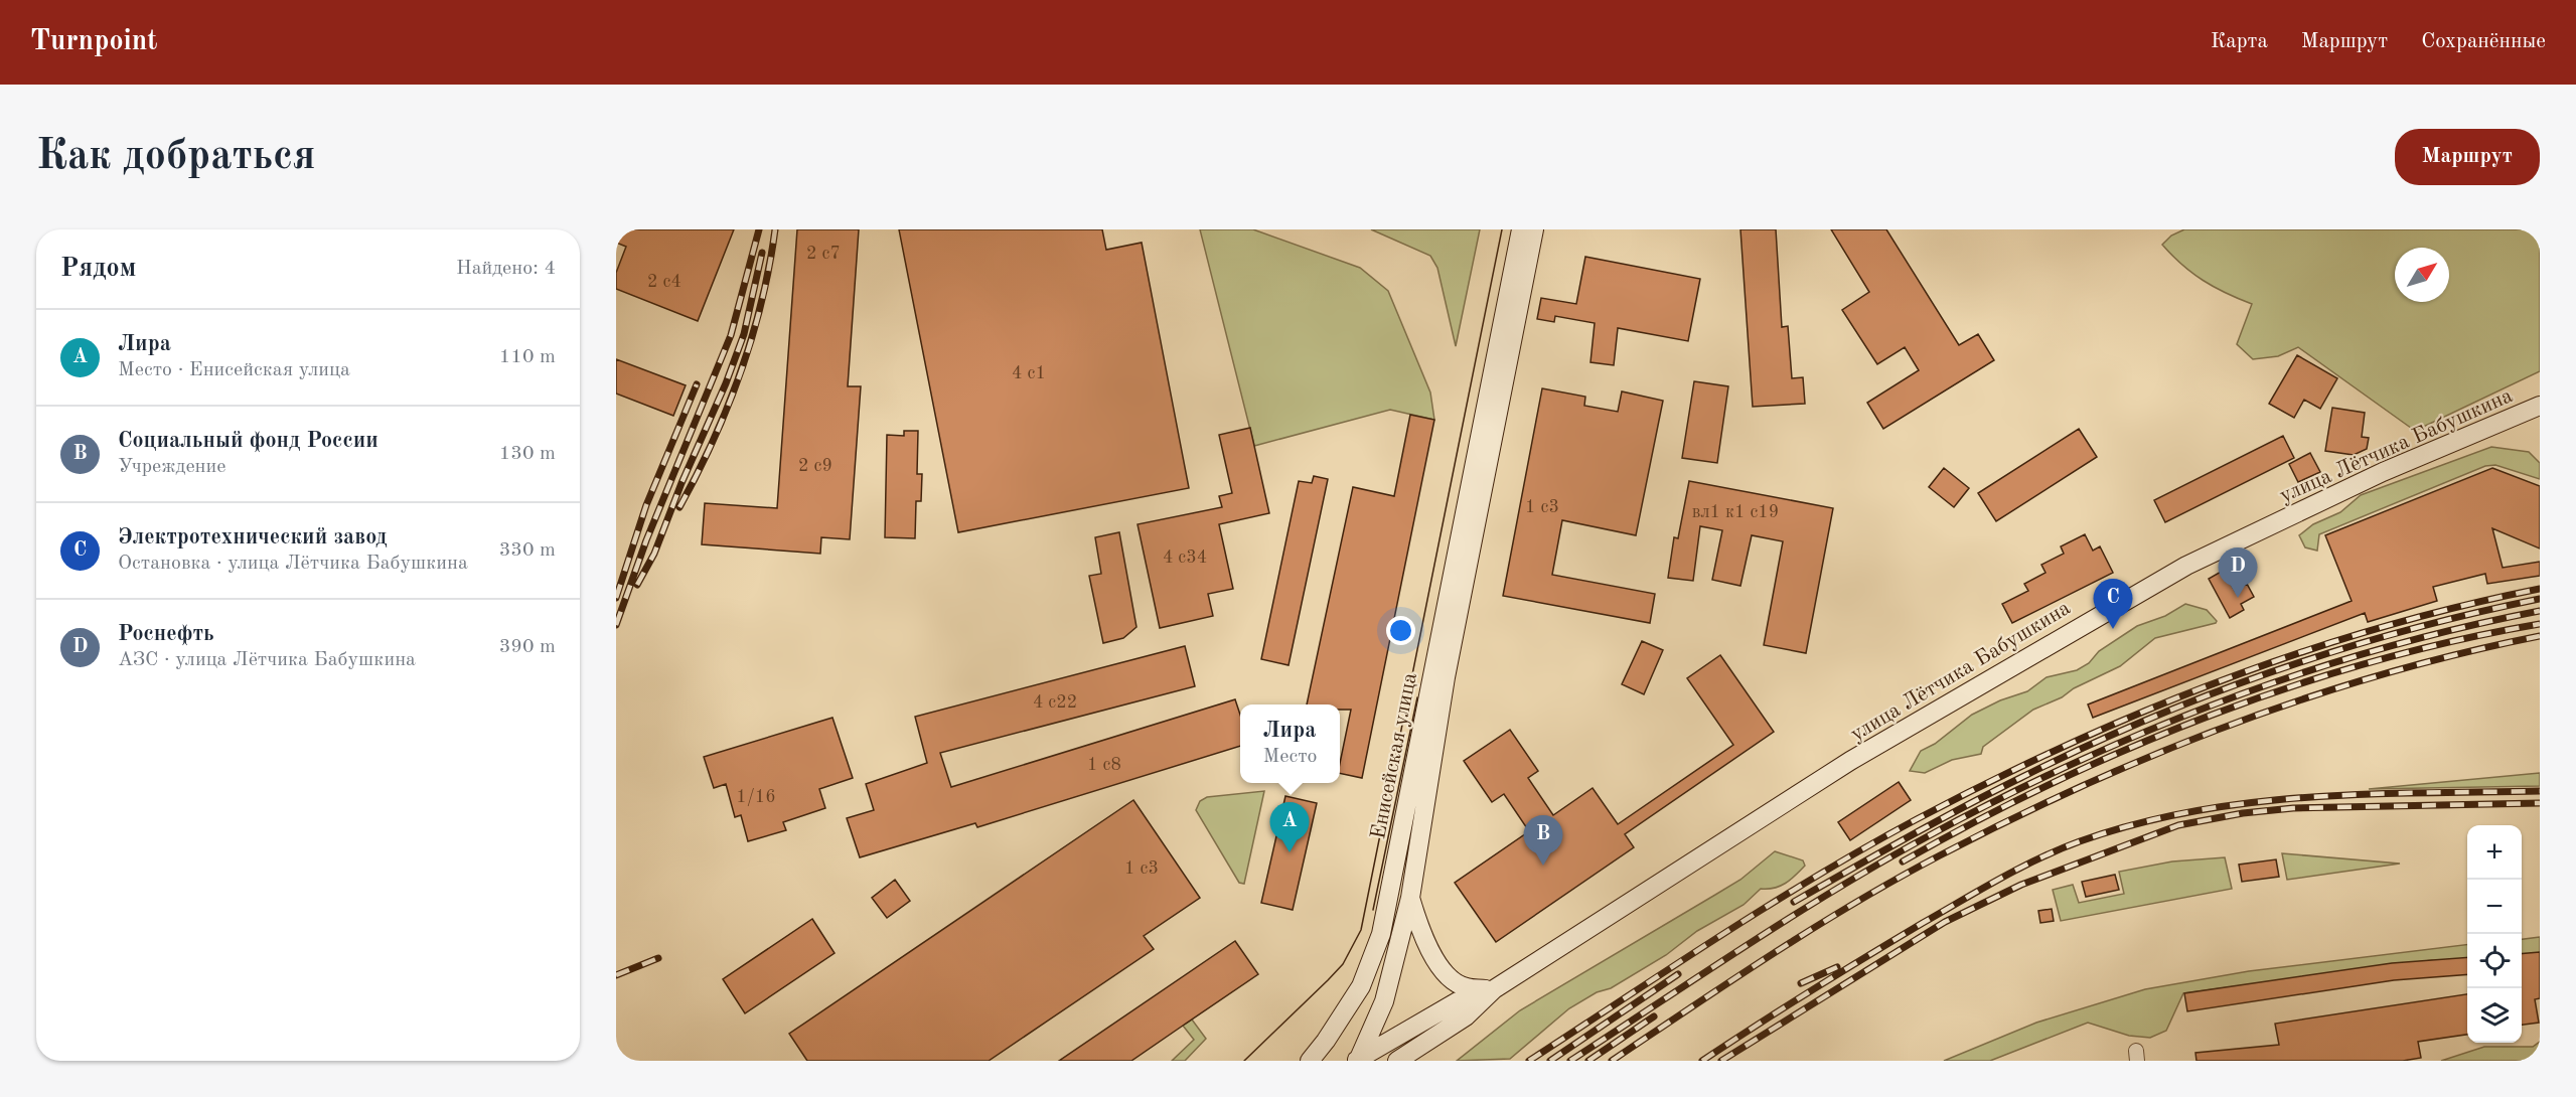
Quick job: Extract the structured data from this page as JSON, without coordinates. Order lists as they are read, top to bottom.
{
  "streets": {
    "main road": ["улица Лётчика Бабушкина", "Енисейская улица"]
  },
  "crossings": [
    ["улица Лётчика Бабушкина", "Енисейская улица"]
  ],
  "house_numbers": [
    "2 с7",
    "2 с4",
    "4 с1",
    "2 с9",
    "1 с3",
    "вл1 к1 с19",
    "4 с34",
    "4 с22",
    "1 с8",
    "1/16",
    "1 с3"
  ],
  "north": "top right",
  "page": {
    "header": "Turnpoint",
    "nav": ["Карта", "Маршрут", "Сохранённые"],
    "buttons": "Маршрут",
    "title": "Как добраться",
    "heading": ["Рядом", "Найдено: 4"],
    "list": [
      {
        "mark": "A",
        "name": "Лира",
        "note": "Место · Енисейская улица",
        "value": "110 m"
      },
      {
        "mark": "B",
        "name": "Социальный фонд России",
        "note": "Учреждение",
        "value": "130 m"
      },
      {
        "mark": "C",
        "name": "Электротехнический завод",
        "note": "Остановка · улица Лётчика Бабушкина",
        "value": "330 m"
      },
      {
        "mark": "D",
        "name": "Роснефть",
        "note": "АЗС · улица Лётчика Бабушкина",
        "value": "390 m"
      }
    ],
    "pins": [
      "D",
      "C",
      "A",
      "B"
    ],
    "popup": ["Лира", "Место"],
    "map_buttons": ["+", "−"]
  }
}
